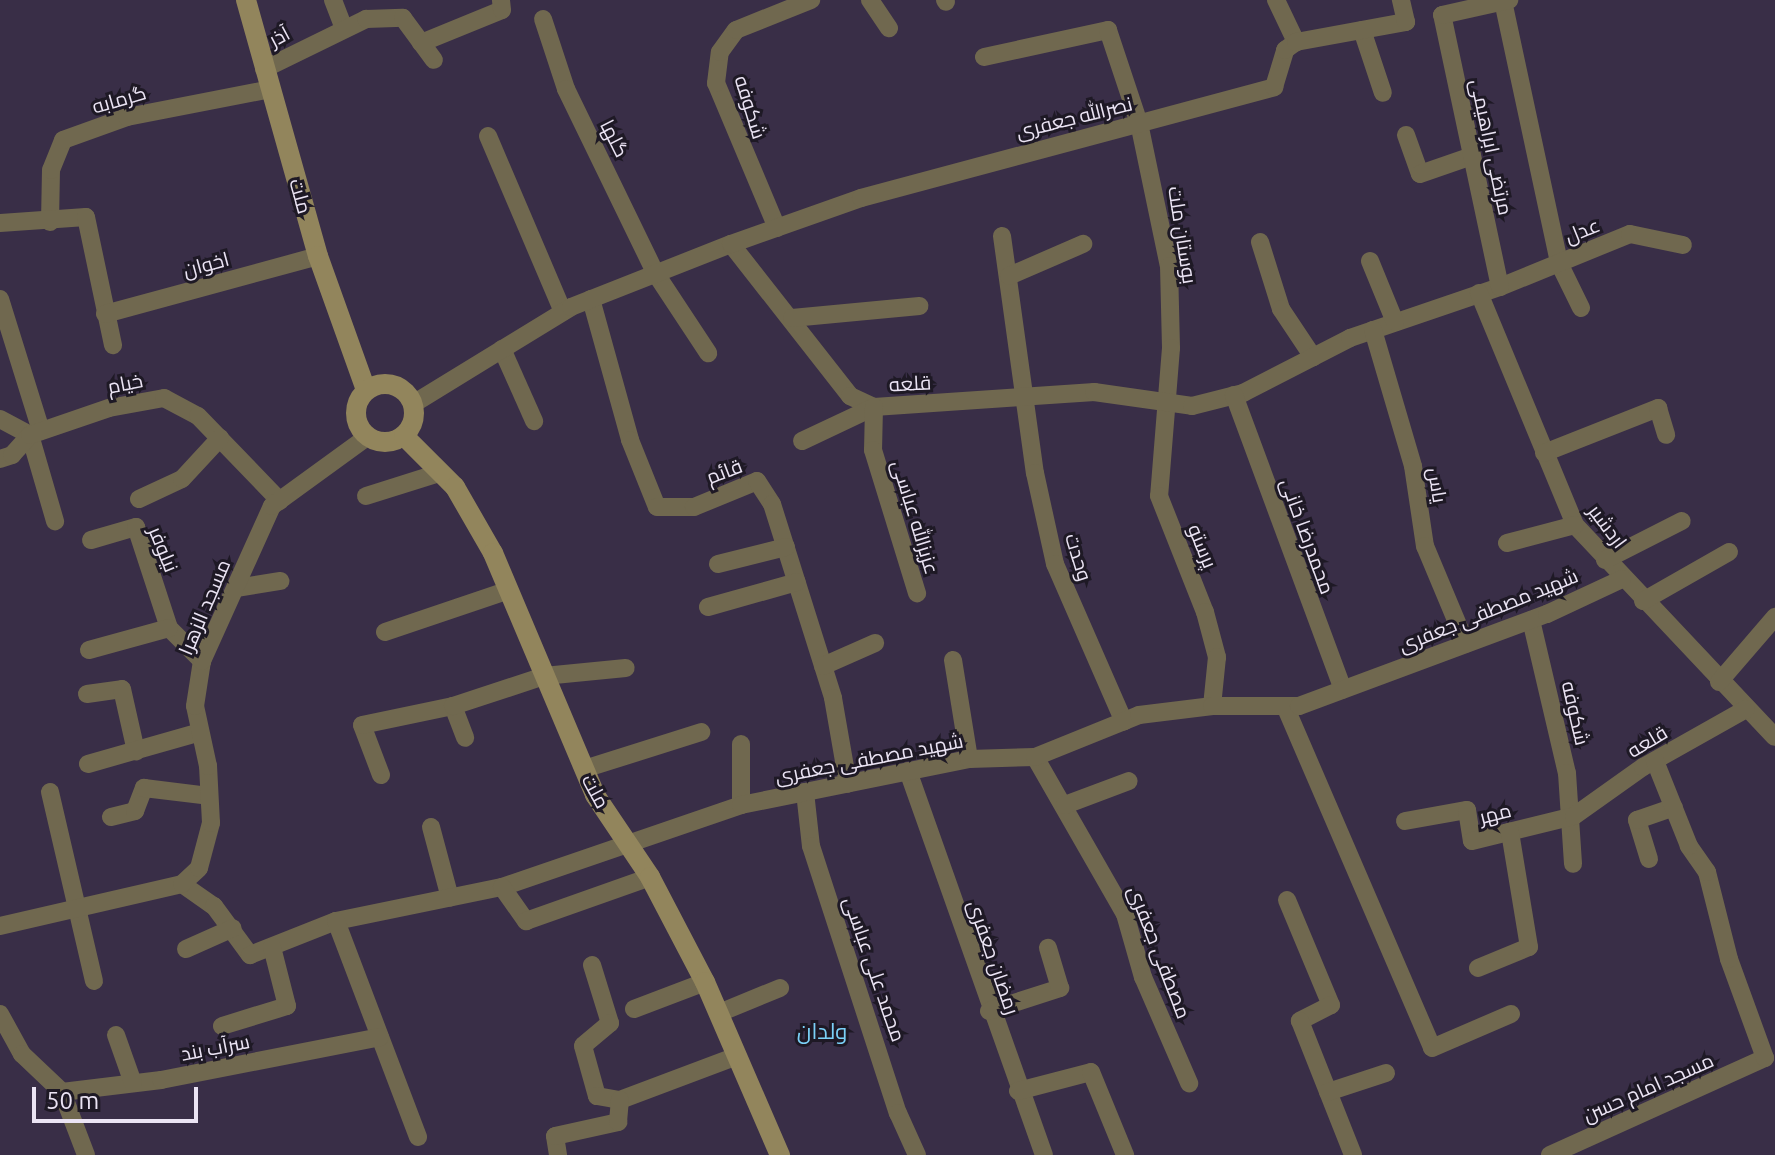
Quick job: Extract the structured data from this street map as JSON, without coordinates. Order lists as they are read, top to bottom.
{
  "streets": {
    "street": [
      "آذر",
      "گرمابه",
      "شکوفه",
      "نصرالله جعفری",
      "گلها",
      "مرتضی ابراهیمی",
      "ملت",
      "عدل",
      "بوستان ملت",
      "اخوان",
      "خیام",
      "قلعه",
      "قائم",
      "یاس",
      "عزیزالله عباسی",
      "اردشیر",
      "محمدرضا خانی",
      "پرستو",
      "نیلوفر",
      "وحدت",
      "مسجد الزهرا",
      "شهید مصطفی جعفری",
      "مهر",
      "مصطفی جعفری",
      "رمضان جعفری",
      "محمد علی عباسی",
      "سرآب بند",
      "مسجد امام حسن"
    ]
  },
  "crossings": [
    ["آذر", "ملت"],
    ["گرمابه", "ملت"],
    ["شکوفه", "نصرالله جعفری"],
    ["شکوفه", "قلعه"],
    ["شکوفه", "شهید مصطفی جعفری"],
    ["شکوفه", "مهر"],
    ["نصرالله جعفری", "بوستان ملت"],
    ["نصرالله جعفری", "قلعه"],
    ["مرتضی ابراهیمی", "عدل"],
    ["مرتضی ابراهیمی", "قلعه"],
    ["ملت", "اخوان"],
    ["ملت", "مسجد الزهرا"],
    ["ملت", "شهید مصطفی جعفری"],
    ["عدل", "قلعه"],
    ["بوستان ملت", "قلعه"],
    ["بوستان ملت", "پرستو"],
    ["خیام", "مسجد الزهرا"],
    ["قلعه", "یاس"],
    ["قلعه", "عزیزالله عباسی"],
    ["قلعه", "اردشیر"],
    ["قلعه", "محمدرضا خانی"],
    ["قلعه", "پرستو"],
    ["قلعه", "وحدت"],
    ["قلعه", "مهر"],
    ["قائم", "شهید مصطفی جعفری"],
    ["یاس", "شهید مصطفی جعفری"],
    ["اردشیر", "شهید مصطفی جعفری"],
    ["محمدرضا خانی", "شهید مصطفی جعفری"],
    ["پرستو", "شهید مصطفی جعفری"],
    ["نیلوفر", "مسجد الزهرا"],
    ["وحدت", "شهید مصطفی جعفری"],
    ["شهید مصطفی جعفری", "مصطفی جعفری"],
    ["شهید مصطفی جعفری", "رمضان جعفری"],
    ["شهید مصطفی جعفری", "محمد علی عباسی"]
  ],
  "districts": ["ولدان"],
  "scale_bar": "50 m"
}
